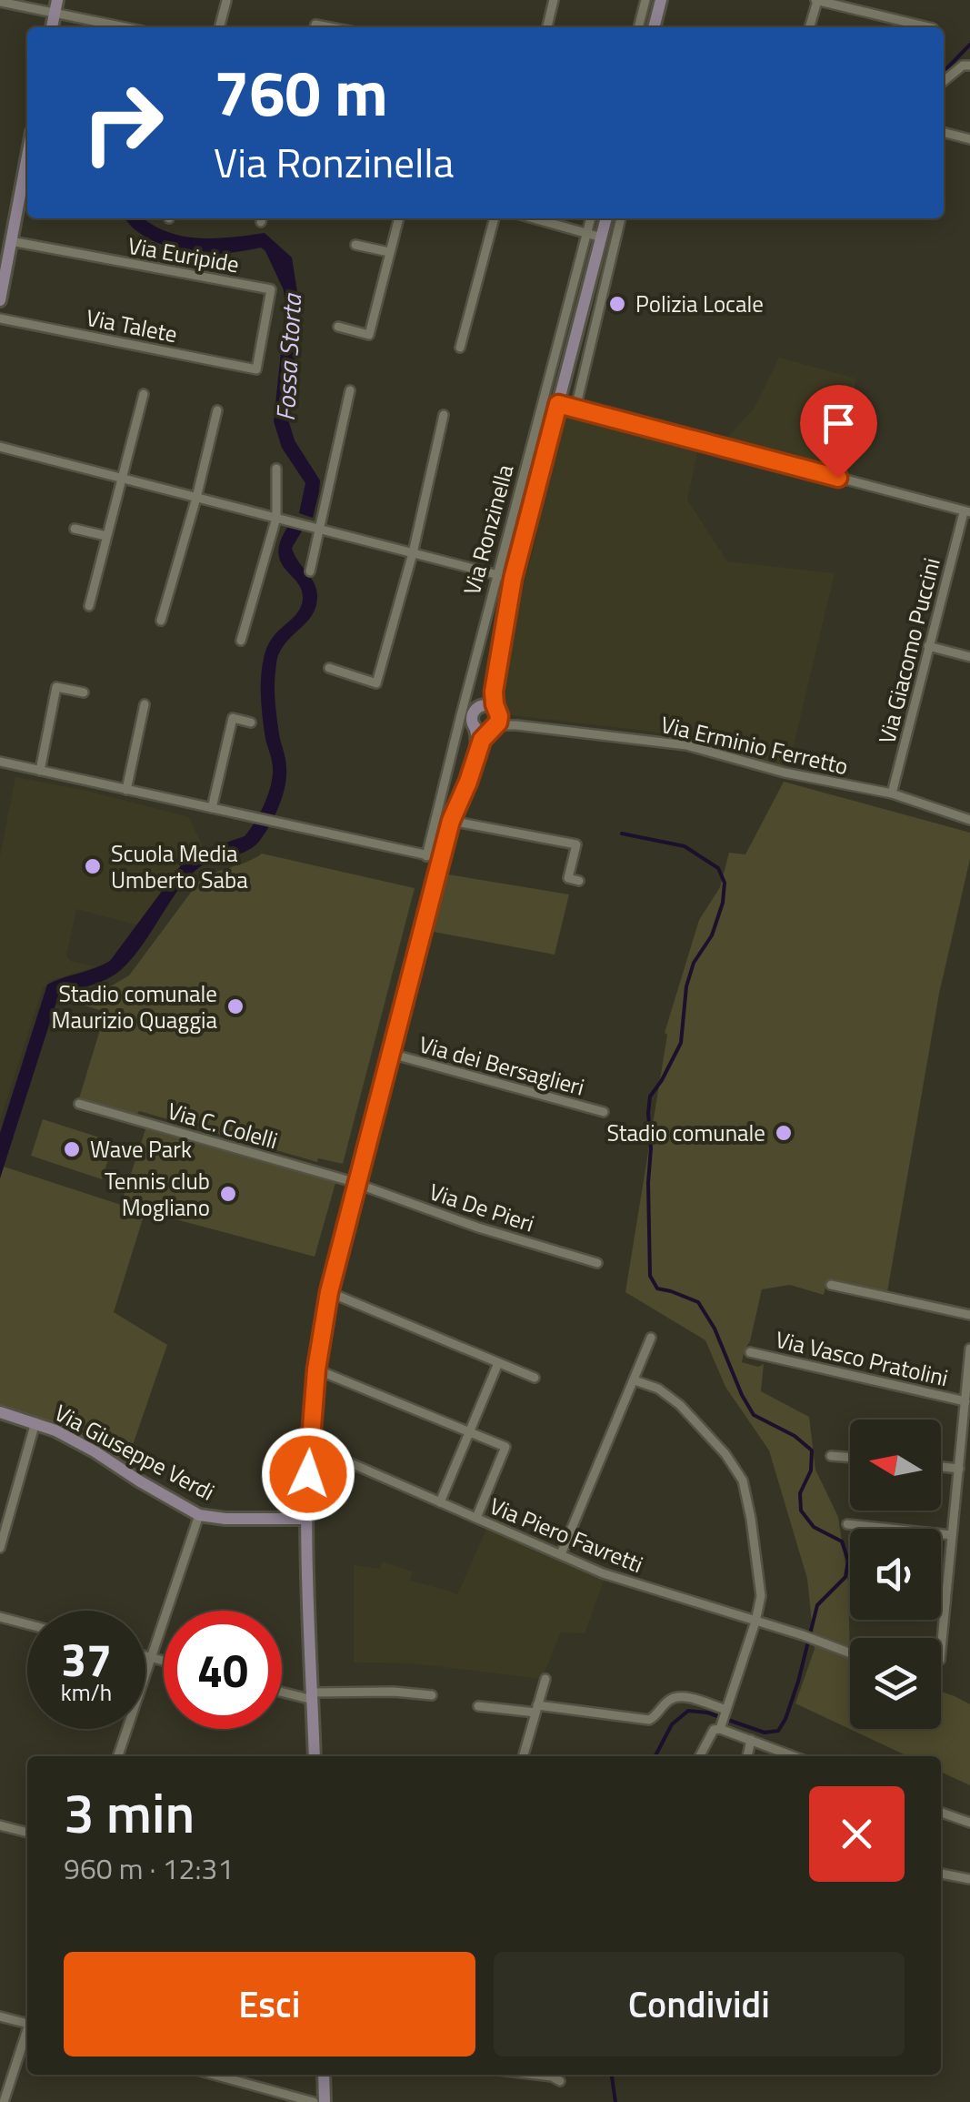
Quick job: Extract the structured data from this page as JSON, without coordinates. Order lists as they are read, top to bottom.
{
  "streets": {
    "street": [
      "Via Euripide",
      "Via Talete",
      "Via Ronzinella",
      "Via Giacomo Puccini",
      "Via Erminio Ferretto",
      "Via dei Bersaglieri",
      "Via C. Colelli",
      "Via De Pieri",
      "Via Vasco Pratolini",
      "Via Giuseppe Verdi",
      "Via Piero Favretti"
    ]
  },
  "crossings": [
    ["Via Euripide", "Via Talete"],
    ["Via Ronzinella", "Via Erminio Ferretto"],
    ["Via Ronzinella", "Via dei Bersaglieri"],
    ["Via Ronzinella", "Via C. Colelli"],
    ["Via Ronzinella", "Via De Pieri"],
    ["Via Ronzinella", "Via Giuseppe Verdi"],
    ["Via Ronzinella", "Via Piero Favretti"],
    ["Via Giacomo Puccini", "Via Erminio Ferretto"],
    ["Via C. Colelli", "Via De Pieri"]
  ],
  "water": ["Fossa Storta"],
  "places": [
    "Polizia Locale",
    "Scuola Media Umberto Saba",
    "Stadio comunale Maurizio Quaggia",
    "Stadio comunale",
    "Wave Park",
    "Tennis club Mogliano"
  ],
  "north": "left",
  "page": {
    "turn": ["760 m", "Via Ronzinella"],
    "speed": "37 km/h",
    "limit": "40",
    "heading": ["3 min", "960 m · 12:31"],
    "buttons": ["Esci", "Condividi"]
  }
}
